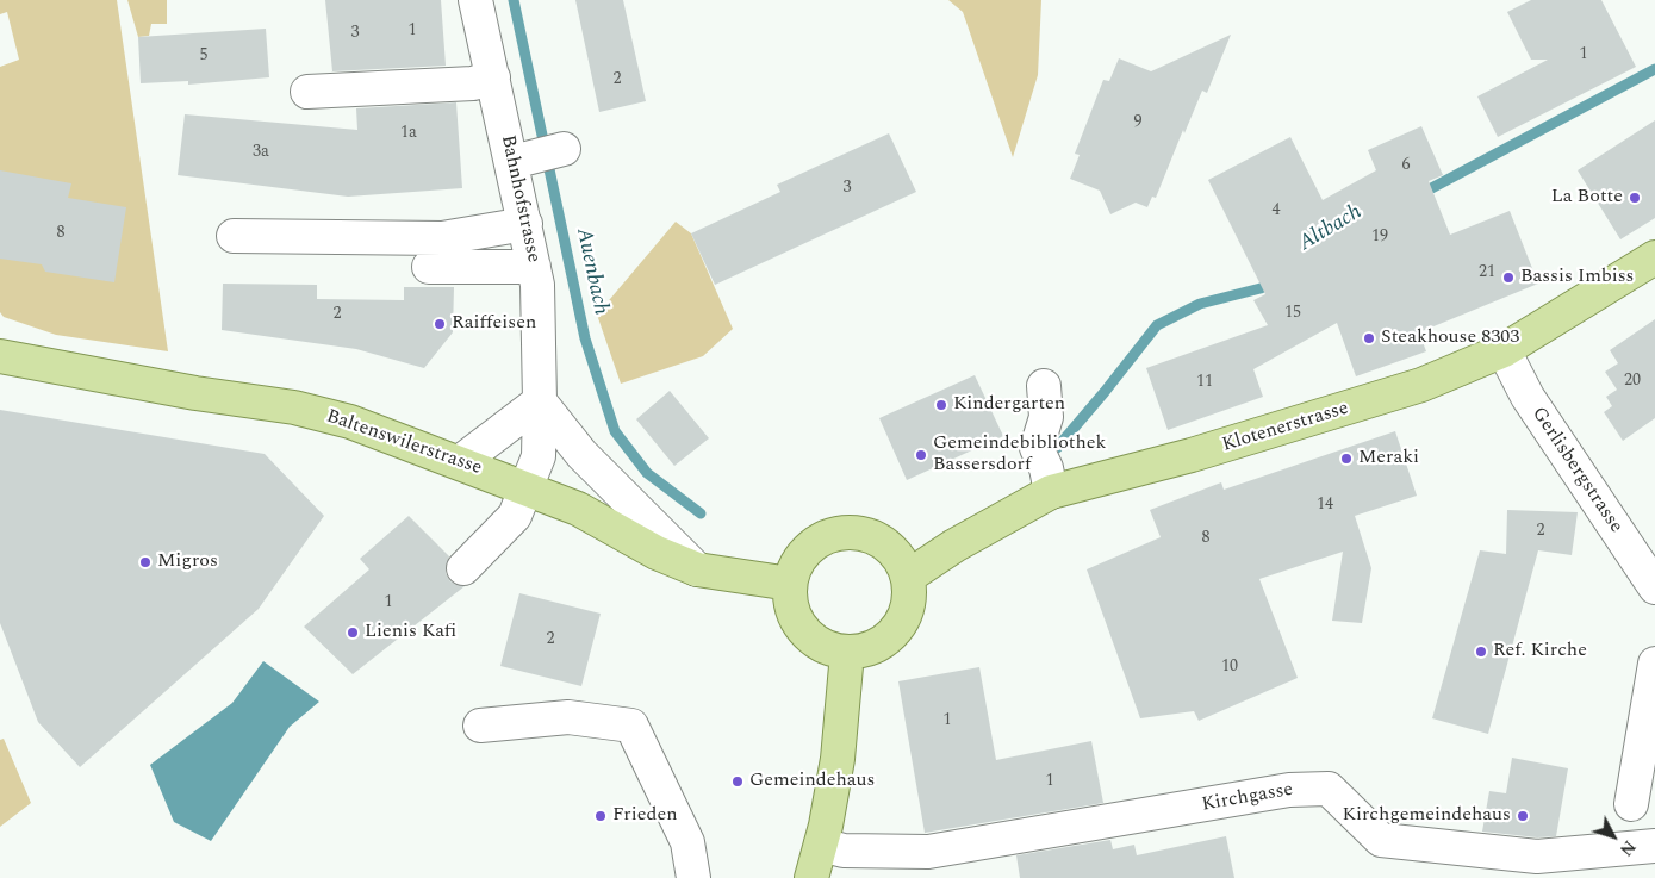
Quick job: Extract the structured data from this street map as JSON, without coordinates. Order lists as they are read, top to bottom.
{
  "streets": {
    "main road": ["Klotenerstrasse", "Baltenswilerstrasse"],
    "street": ["Bahnhofstrasse", "Gerlisbergstrasse", "Kirchgasse"]
  },
  "crossings": [
    ["Bahnhofstrasse", "Baltenswilerstrasse"],
    ["Klotenerstrasse", "Baltenswilerstrasse"],
    ["Klotenerstrasse", "Gerlisbergstrasse"]
  ],
  "water": ["Altbach", "Auenbach"],
  "places": [
    "La Botte",
    "Bassis Imbiss",
    "Raiffeisen",
    "Steakhouse 8303",
    "Kindergarten",
    "Gemeindebibliothek Bassersdorf",
    "Meraki",
    "Migros",
    "Lienis Kafi",
    "Ref. Kirche",
    "Gemeindehaus",
    "Frieden",
    "Kirchgemeindehaus"
  ],
  "house_numbers": [
    "1",
    "3",
    "1",
    "5",
    "2",
    "9",
    "1a",
    "3a",
    "6",
    "3",
    "4",
    "8",
    "19",
    "21",
    "15",
    "2",
    "20",
    "11",
    "14",
    "2",
    "8",
    "1",
    "2",
    "10",
    "1",
    "1"
  ],
  "north": "bottom right"
}
